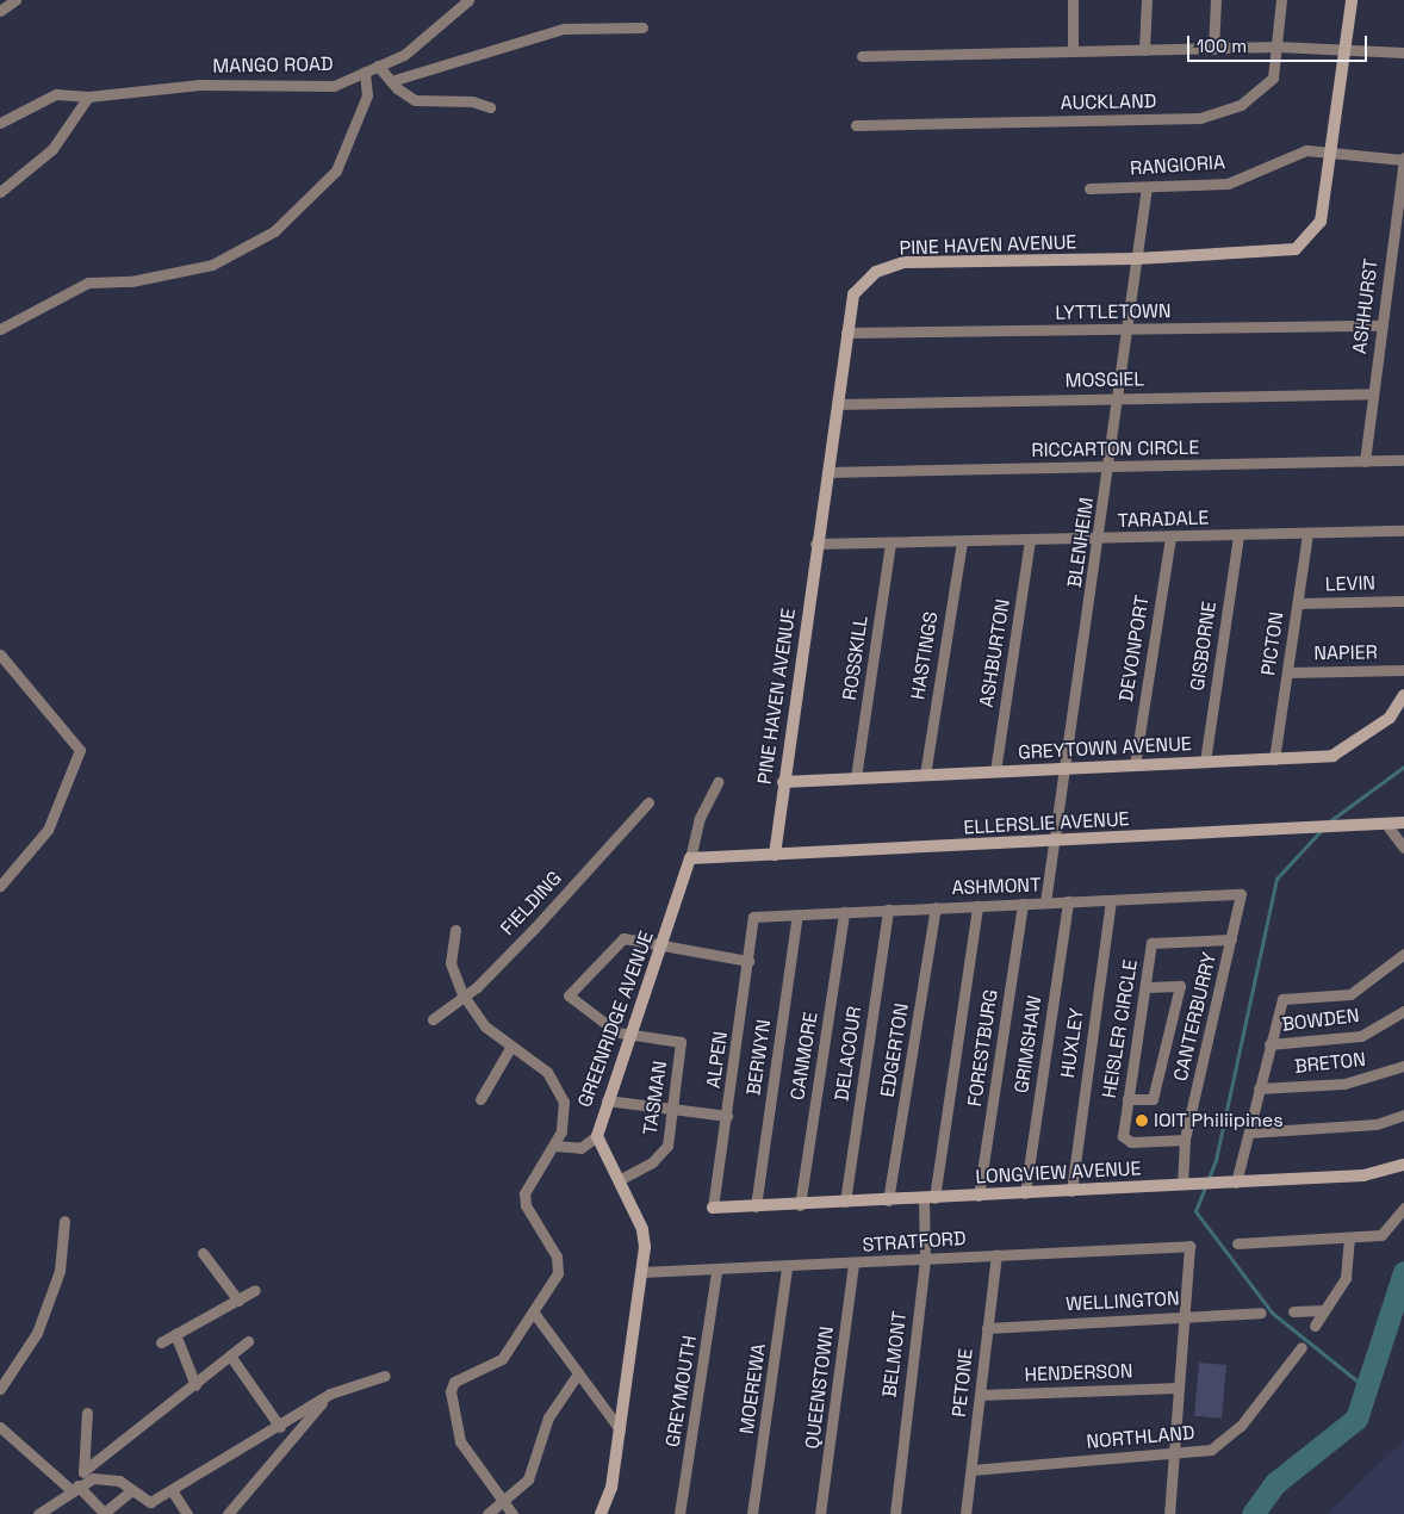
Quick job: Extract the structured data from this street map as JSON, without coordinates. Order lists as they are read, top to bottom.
{
  "streets": {
    "street": [
      "MANGO ROAD",
      "AUCKLAND",
      "RANGIORIA",
      "PINE HAVEN AVENUE",
      "ASHHURST",
      "LYTTLETOWN",
      "MOSGIEL",
      "RICCARTON CIRCLE",
      "TARADALE",
      "BLENHEIM",
      "LEVIN",
      "PICTON",
      "GISBORNE",
      "DEVONPORT",
      "ASHBURTON",
      "NAPIER",
      "HASTINGS",
      "ROSSKILL",
      "GREYTOWN AVENUE",
      "ELLERSLIE AVENUE",
      "ASHMONT",
      "FIELDING",
      "CANTERBURRY",
      "GREENRIDGE AVENUE",
      "BOWDEN",
      "HEISLER CIRCLE",
      "HUXLEY",
      "GRIMSHAW",
      "FORESTBURG",
      "EDGERTON",
      "DELACOUR",
      "CANMORE",
      "BERWYN",
      "ALPEN",
      "BRETON",
      "TASMAN",
      "LONGVIEW AVENUE",
      "STRATFORD",
      "WELLINGTON",
      "BELMONT",
      "HENDERSON",
      "PETONE",
      "QUEENSTOWN",
      "MOEREWA",
      "GREYMOUTH",
      "NORTHLAND"
    ]
  },
  "crossings": [
    ["RANGIORIA", "PINE HAVEN AVENUE"],
    ["RANGIORIA", "ASHHURST"],
    ["RANGIORIA", "BLENHEIM"],
    ["PINE HAVEN AVENUE", "LYTTLETOWN"],
    ["PINE HAVEN AVENUE", "MOSGIEL"],
    ["PINE HAVEN AVENUE", "RICCARTON CIRCLE"],
    ["PINE HAVEN AVENUE", "TARADALE"],
    ["PINE HAVEN AVENUE", "BLENHEIM"],
    ["PINE HAVEN AVENUE", "GREYTOWN AVENUE"],
    ["PINE HAVEN AVENUE", "ELLERSLIE AVENUE"],
    ["ASHHURST", "LYTTLETOWN"],
    ["ASHHURST", "MOSGIEL"],
    ["ASHHURST", "RICCARTON CIRCLE"],
    ["LYTTLETOWN", "BLENHEIM"],
    ["MOSGIEL", "BLENHEIM"],
    ["RICCARTON CIRCLE", "BLENHEIM"],
    ["TARADALE", "BLENHEIM"],
    ["TARADALE", "PICTON"],
    ["TARADALE", "GISBORNE"],
    ["TARADALE", "DEVONPORT"],
    ["TARADALE", "ASHBURTON"],
    ["TARADALE", "HASTINGS"],
    ["TARADALE", "ROSSKILL"],
    ["BLENHEIM", "GREYTOWN AVENUE"],
    ["BLENHEIM", "ELLERSLIE AVENUE"],
    ["BLENHEIM", "ASHMONT"],
    ["LEVIN", "PICTON"],
    ["PICTON", "NAPIER"],
    ["PICTON", "GREYTOWN AVENUE"],
    ["GISBORNE", "GREYTOWN AVENUE"],
    ["DEVONPORT", "GREYTOWN AVENUE"],
    ["ASHBURTON", "GREYTOWN AVENUE"],
    ["HASTINGS", "GREYTOWN AVENUE"],
    ["ROSSKILL", "GREYTOWN AVENUE"],
    ["ELLERSLIE AVENUE", "GREENRIDGE AVENUE"],
    ["ASHMONT", "CANTERBURRY"],
    ["ASHMONT", "HUXLEY"],
    ["ASHMONT", "GRIMSHAW"],
    ["ASHMONT", "FORESTBURG"],
    ["ASHMONT", "EDGERTON"],
    ["ASHMONT", "DELACOUR"],
    ["ASHMONT", "CANMORE"],
    ["ASHMONT", "BERWYN"],
    ["ASHMONT", "ALPEN"],
    ["ASHMONT", "BELMONT"],
    ["CANTERBURRY", "HEISLER CIRCLE"],
    ["CANTERBURRY", "LONGVIEW AVENUE"],
    ["GREENRIDGE AVENUE", "TASMAN"],
    ["GREENRIDGE AVENUE", "STRATFORD"],
    ["HUXLEY", "LONGVIEW AVENUE"],
    ["GRIMSHAW", "LONGVIEW AVENUE"],
    ["FORESTBURG", "LONGVIEW AVENUE"],
    ["EDGERTON", "LONGVIEW AVENUE"],
    ["DELACOUR", "LONGVIEW AVENUE"],
    ["CANMORE", "LONGVIEW AVENUE"],
    ["BERWYN", "LONGVIEW AVENUE"],
    ["ALPEN", "TASMAN"],
    ["ALPEN", "LONGVIEW AVENUE"],
    ["LONGVIEW AVENUE", "BELMONT"],
    ["STRATFORD", "WELLINGTON"],
    ["STRATFORD", "BELMONT"],
    ["STRATFORD", "PETONE"],
    ["STRATFORD", "QUEENSTOWN"],
    ["STRATFORD", "MOEREWA"],
    ["STRATFORD", "GREYMOUTH"],
    ["WELLINGTON", "PETONE"],
    ["HENDERSON", "PETONE"],
    ["PETONE", "NORTHLAND"]
  ],
  "places": ["IOIT Philiipines"],
  "scale_bar": "100 m"
}
